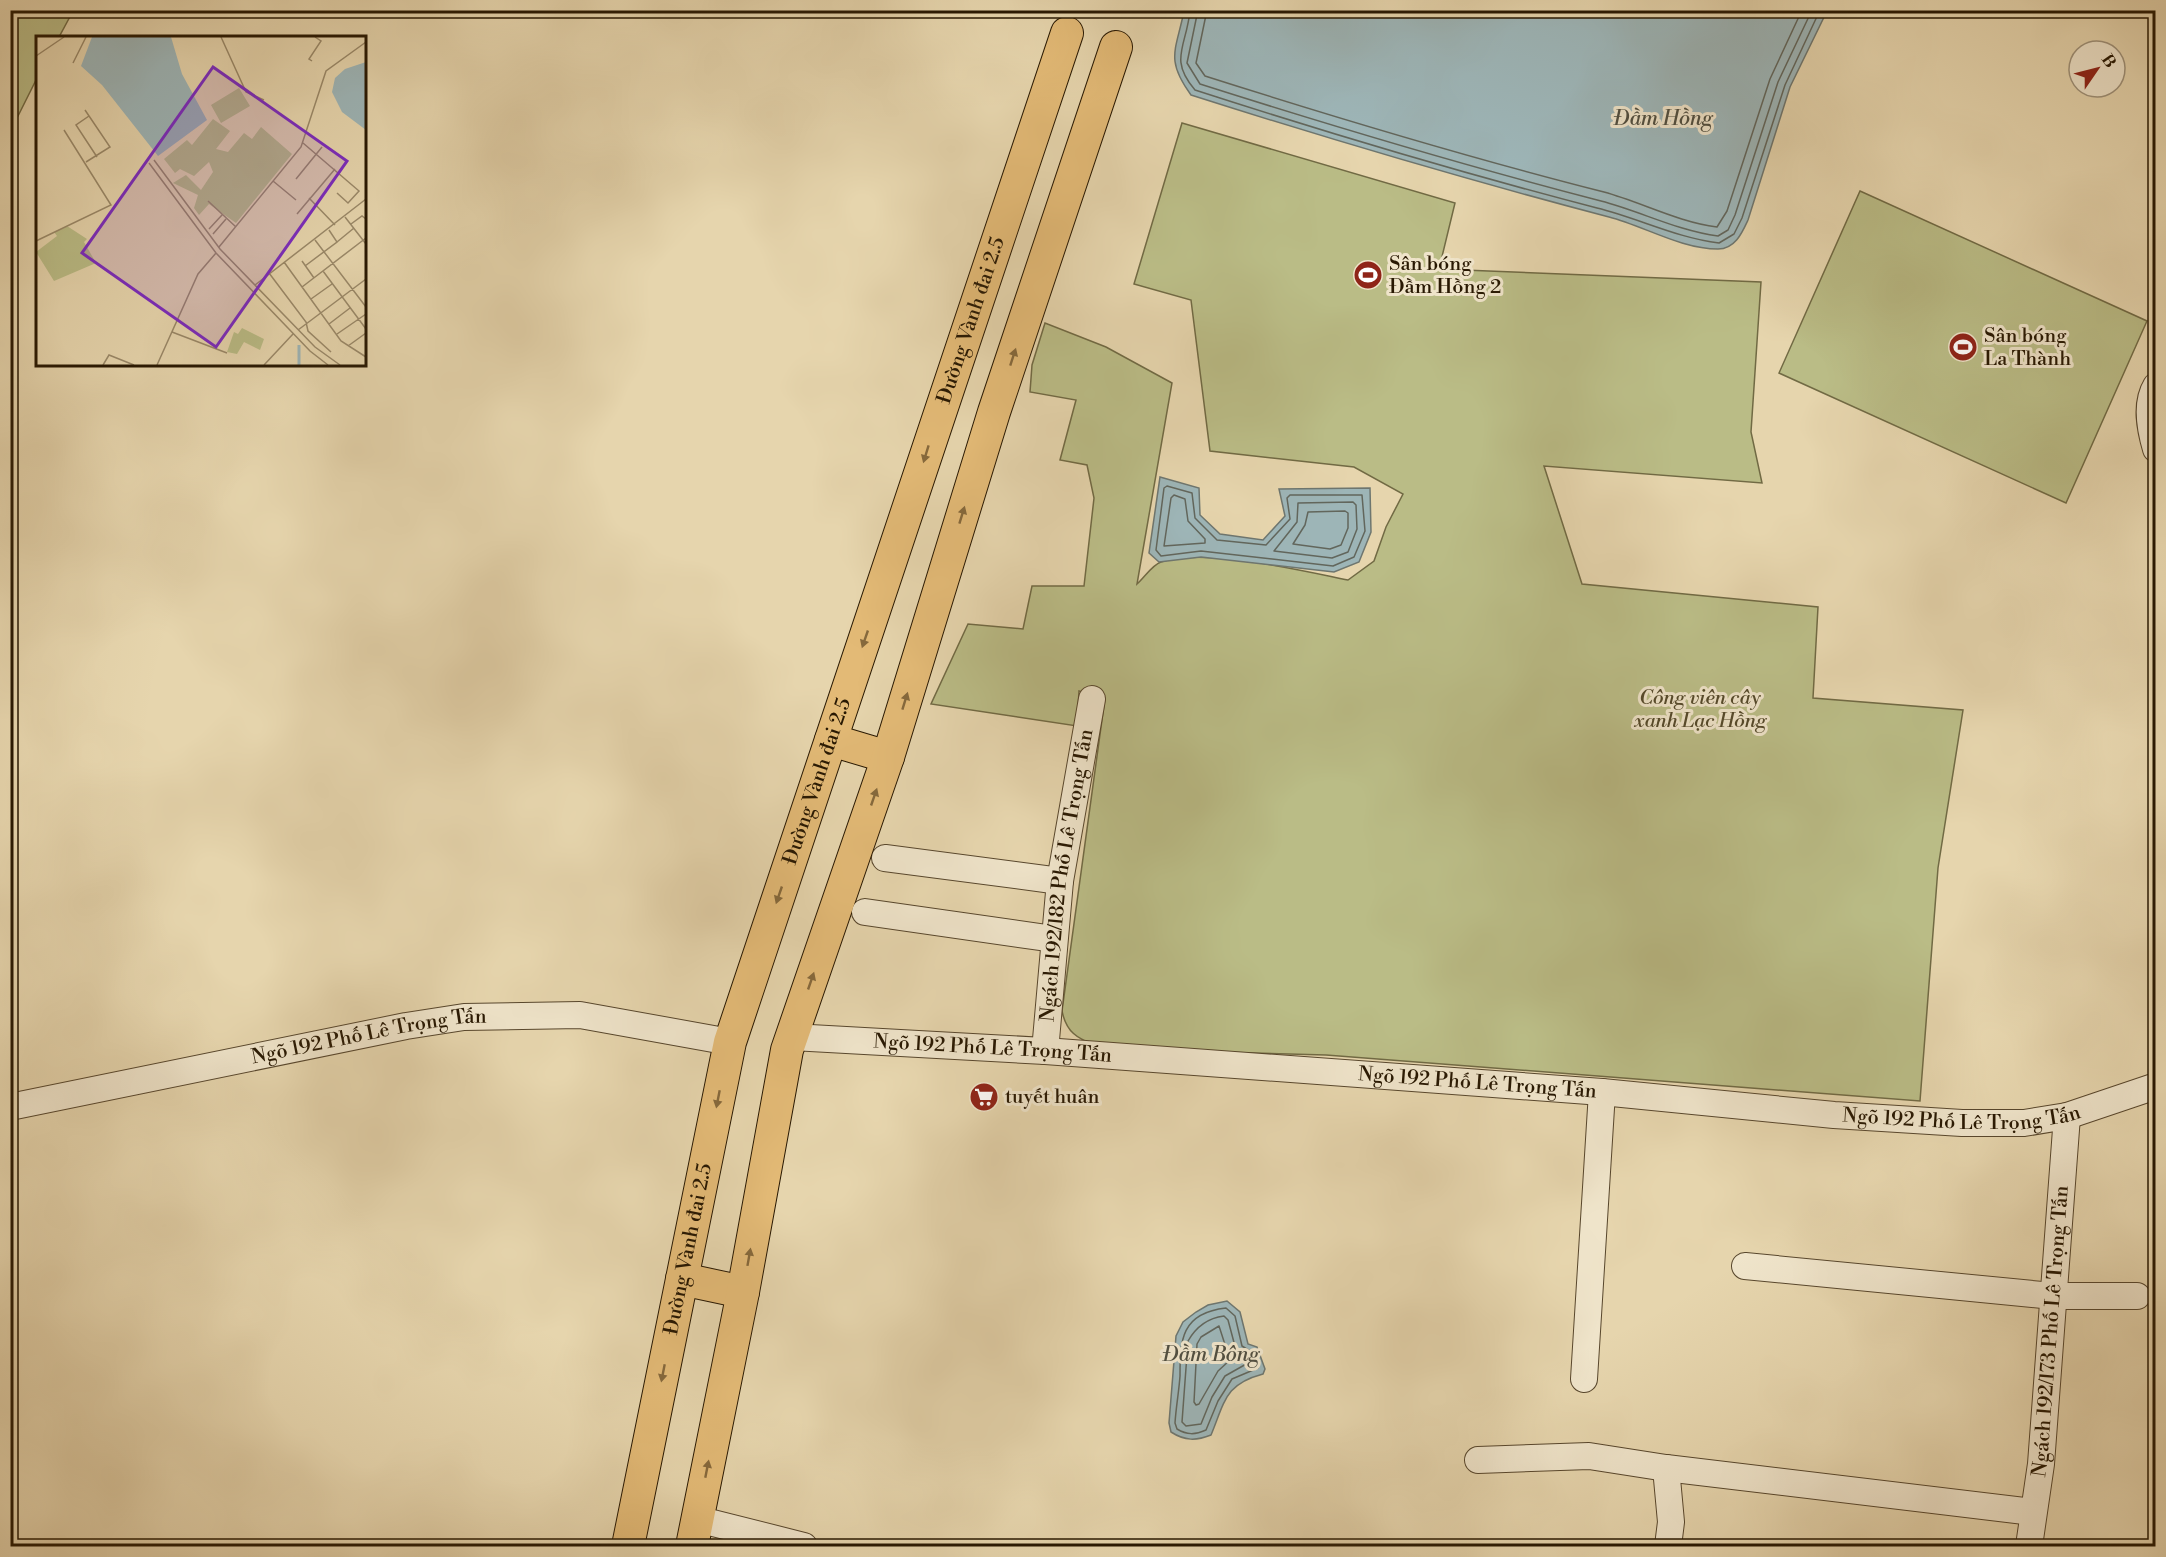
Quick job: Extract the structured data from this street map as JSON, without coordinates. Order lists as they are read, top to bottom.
{
  "streets": {
    "main road": ["Đường Vành đai 2.5"],
    "street": ["Ngách 192/182 Phố Lê Trọng Tấn", "Ngõ 192 Phố Lê Trọng Tấn", "Ngách 192/173 Phố Lê Trọng Tấn"]
  },
  "crossings": [
    ["Đường Vành đai 2.5", "Ngõ 192 Phố Lê Trọng Tấn"],
    ["Ngách 192/182 Phố Lê Trọng Tấn", "Ngõ 192 Phố Lê Trọng Tấn"],
    ["Ngõ 192 Phố Lê Trọng Tấn", "Ngách 192/173 Phố Lê Trọng Tấn"]
  ],
  "water": ["Đầm Hồng", "Đầm Bông"],
  "parks": ["Công viên cây xanh Lạc Hồng"],
  "places": {
    "sports": ["Sân bóng Đầm Hồng 2", "Sân bóng La Thành"],
    "supermarket": ["tuyết huân"]
  },
  "north": "top right"
}
